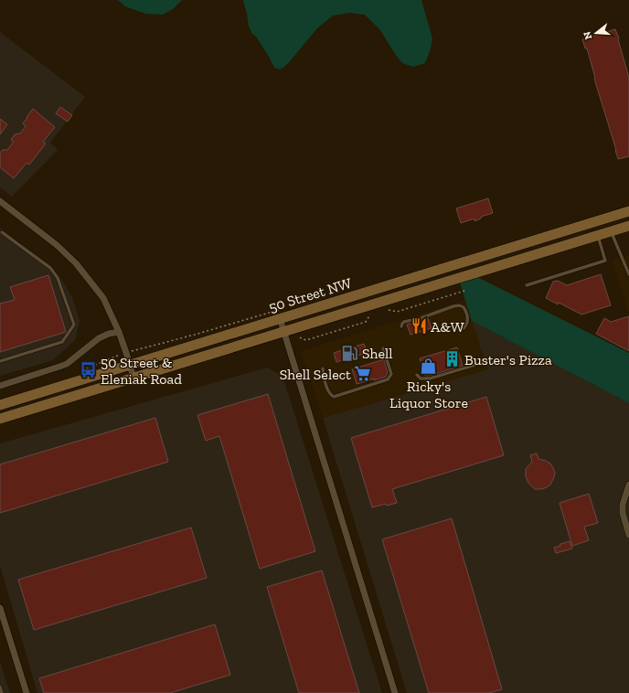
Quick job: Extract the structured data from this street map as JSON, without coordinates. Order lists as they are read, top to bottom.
{
  "streets": {
    "main road": ["50 Street NW"]
  },
  "places": {
    "restaurant": ["A&W"],
    "fuel station": ["Shell"],
    "building": ["Buster's Pizza"],
    "shop": ["Ricky's Liquor Store"],
    "bus stop": ["50 Street & Eleniak Road"],
    "supermarket": ["Shell Select"]
  },
  "north": "left"
}
